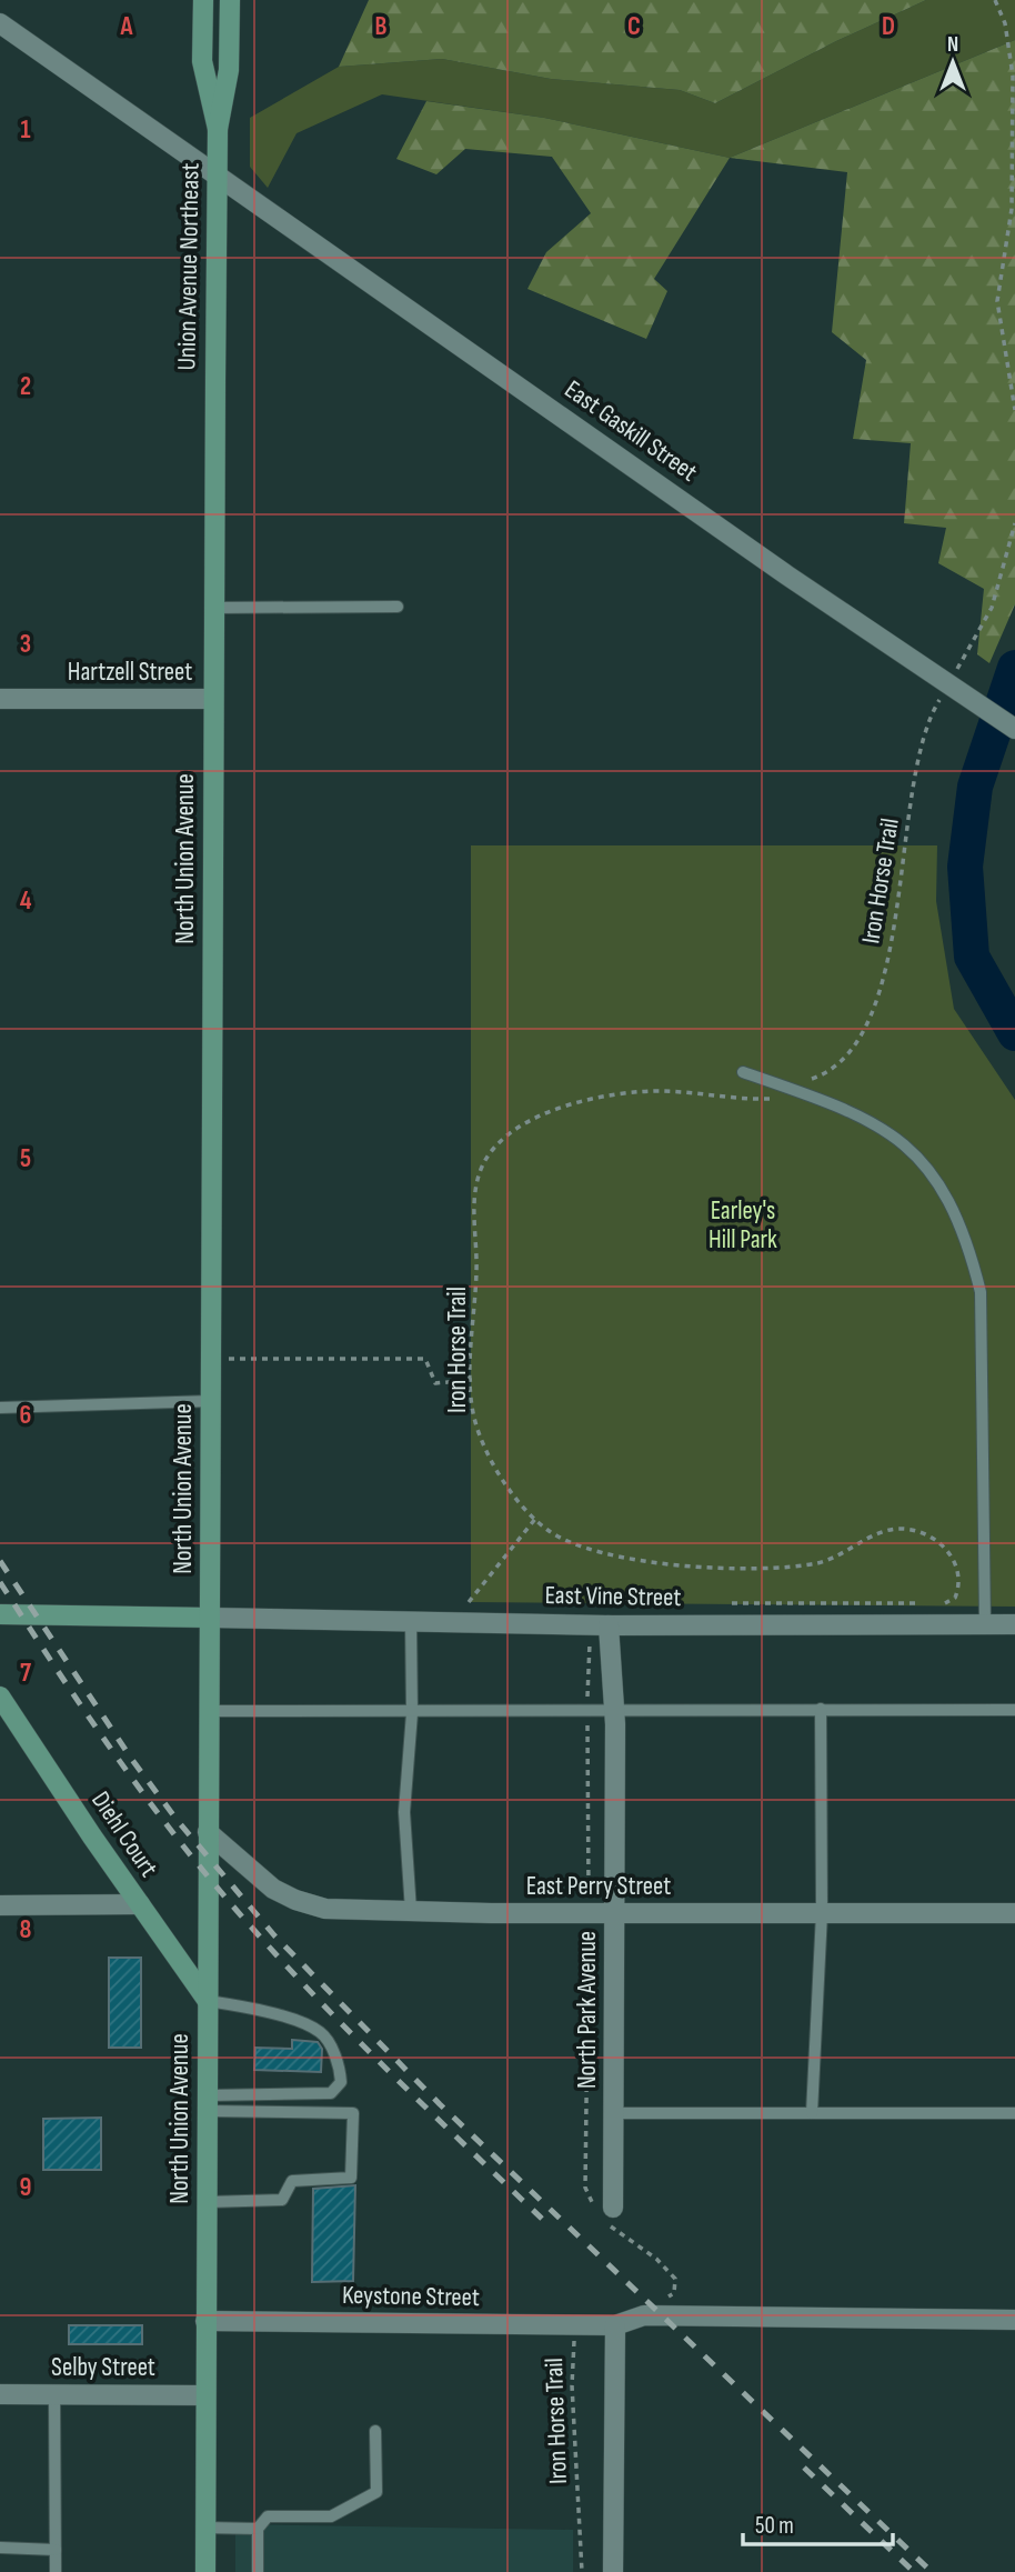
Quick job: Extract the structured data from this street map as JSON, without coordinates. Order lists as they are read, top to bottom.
{
  "streets": {
    "main road": ["Union Avenue Northeast", "North Union Avenue", "Diehl Court"],
    "street": [
      "East Gaskill Street",
      "Hartzell Street",
      "East Vine Street",
      "East Perry Street",
      "North Park Avenue",
      "Keystone Street",
      "Selby Street"
    ],
    "path": ["Iron Horse Trail"]
  },
  "crossings": [
    ["Union Avenue Northeast", "East Gaskill Street"],
    ["Union Avenue Northeast", "North Union Avenue"],
    ["East Gaskill Street", "Iron Horse Trail"],
    ["Hartzell Street", "North Union Avenue"],
    ["North Union Avenue", "East Vine Street"],
    ["North Union Avenue", "Diehl Court"],
    ["North Union Avenue", "East Perry Street"],
    ["North Union Avenue", "Keystone Street"],
    ["North Union Avenue", "Selby Street"],
    ["Iron Horse Trail", "Keystone Street"],
    ["East Vine Street", "North Park Avenue"],
    ["East Perry Street", "North Park Avenue"]
  ],
  "parks": ["Earley's Hill Park"],
  "scale_bar": "50 m",
  "north": "top",
  "grid": {
    "columns": [
      "A",
      "B",
      "C",
      "D"
    ],
    "rows": [
      "1",
      "2",
      "3",
      "4",
      "5",
      "6",
      "7",
      "8",
      "9"
    ]
  }
}
